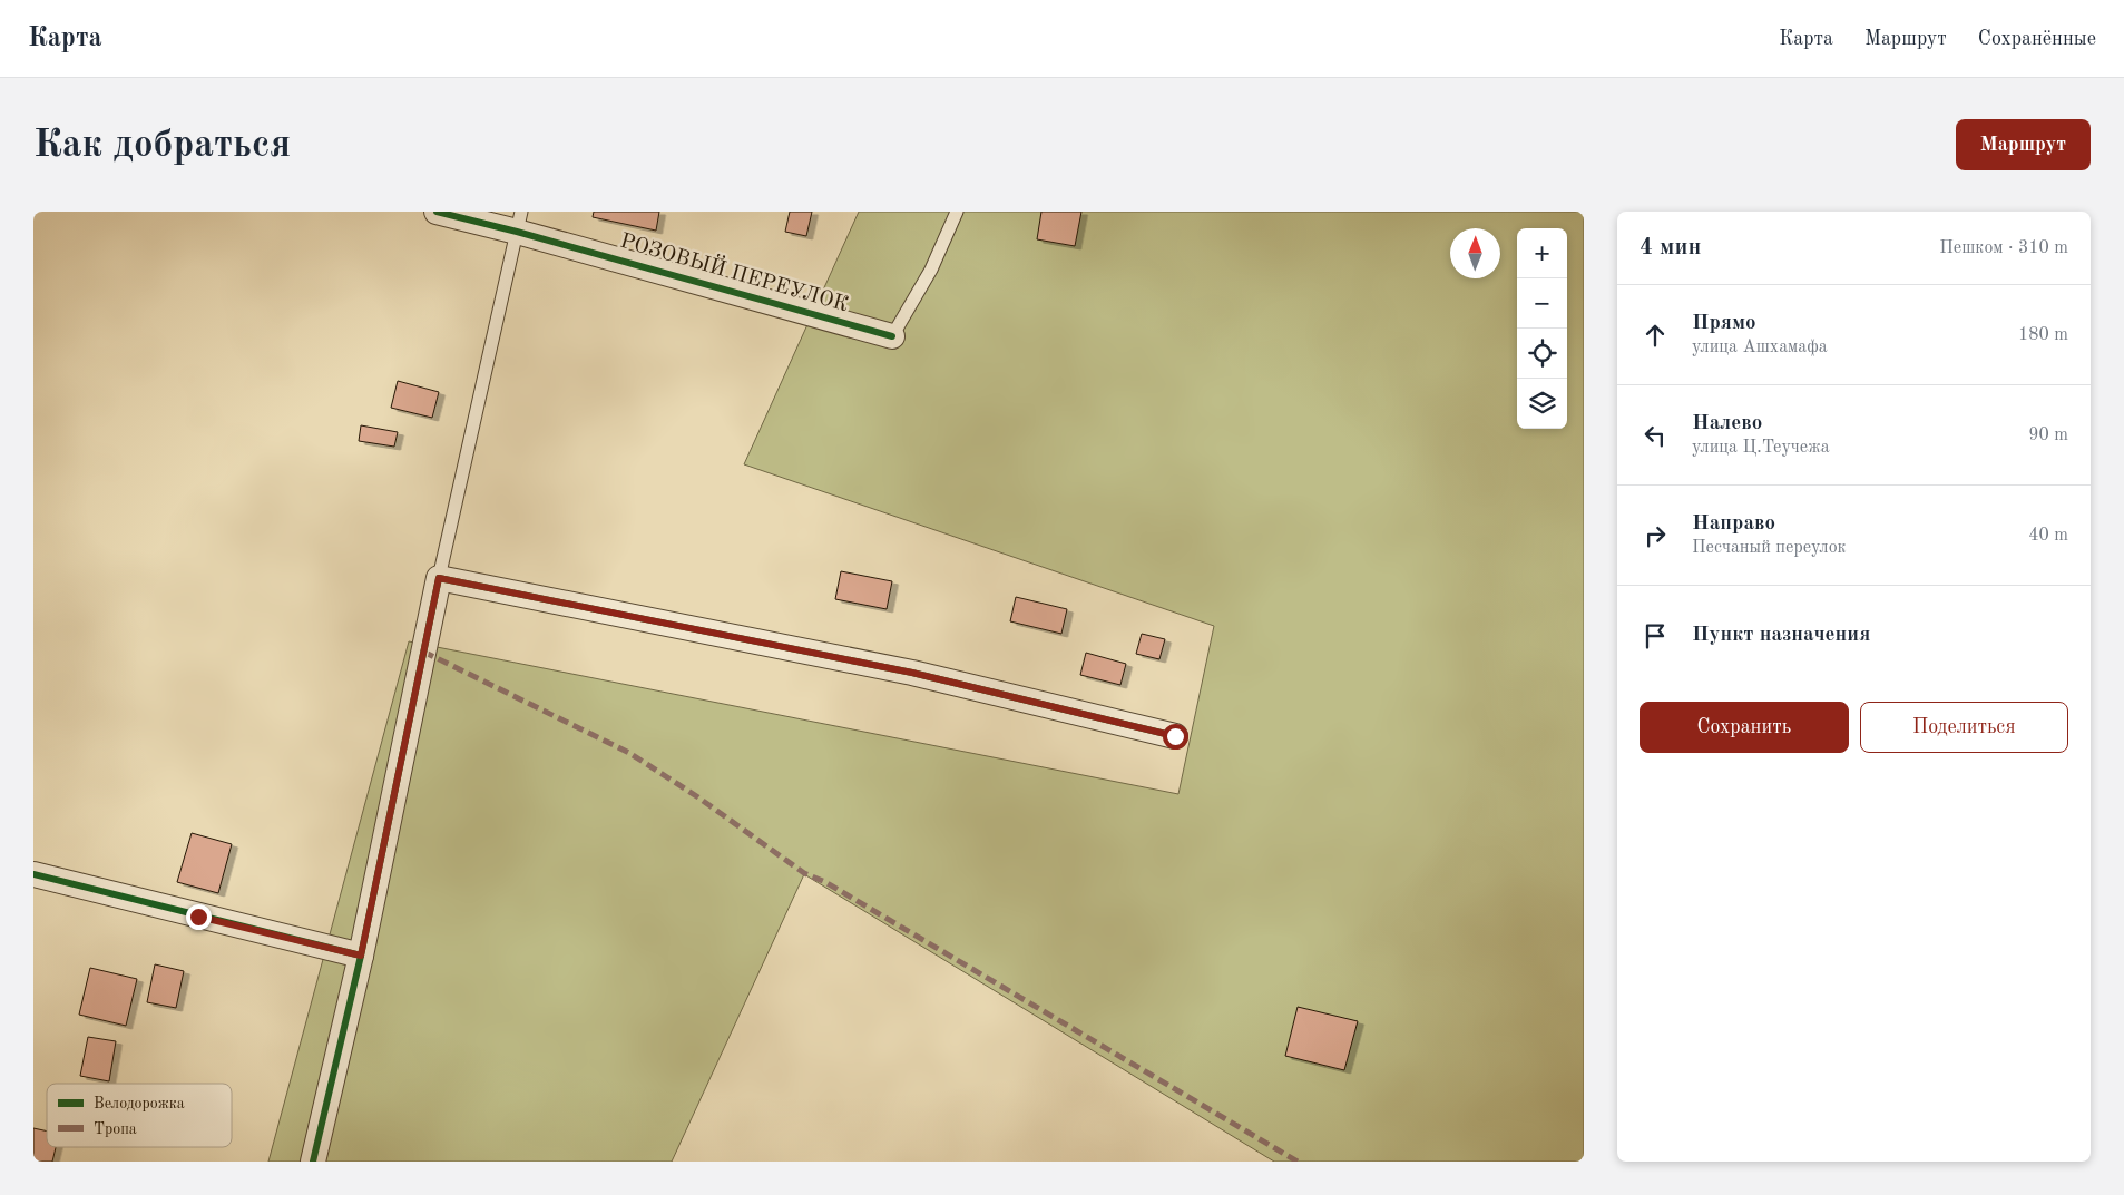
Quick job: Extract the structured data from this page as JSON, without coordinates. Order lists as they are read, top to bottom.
{
  "streets": {
    "street": ["РОЗОВЫЙ ПЕРЕУЛОК"]
  },
  "legend": ["Велодорожка", "Тропа"],
  "north": "top",
  "page": {
    "header": "Карта",
    "nav": ["Карта", "Маршрут", "Сохранённые"],
    "buttons": [
      "Маршрут",
      ["Сохранить", "Поделиться"]
    ],
    "title": "Как добраться",
    "heading": ["4 мин", "Пешком · 310 m"],
    "map_buttons": ["+", "−"],
    "list": [
      ["Прямо", "улица Ашхамафа", "180 m"],
      ["Налево", "улица Ц.Теучежа", "90 m"],
      ["Направо", "Песчаный переулок", "40 m"],
      "Пункт назначения"
    ]
  }
}
